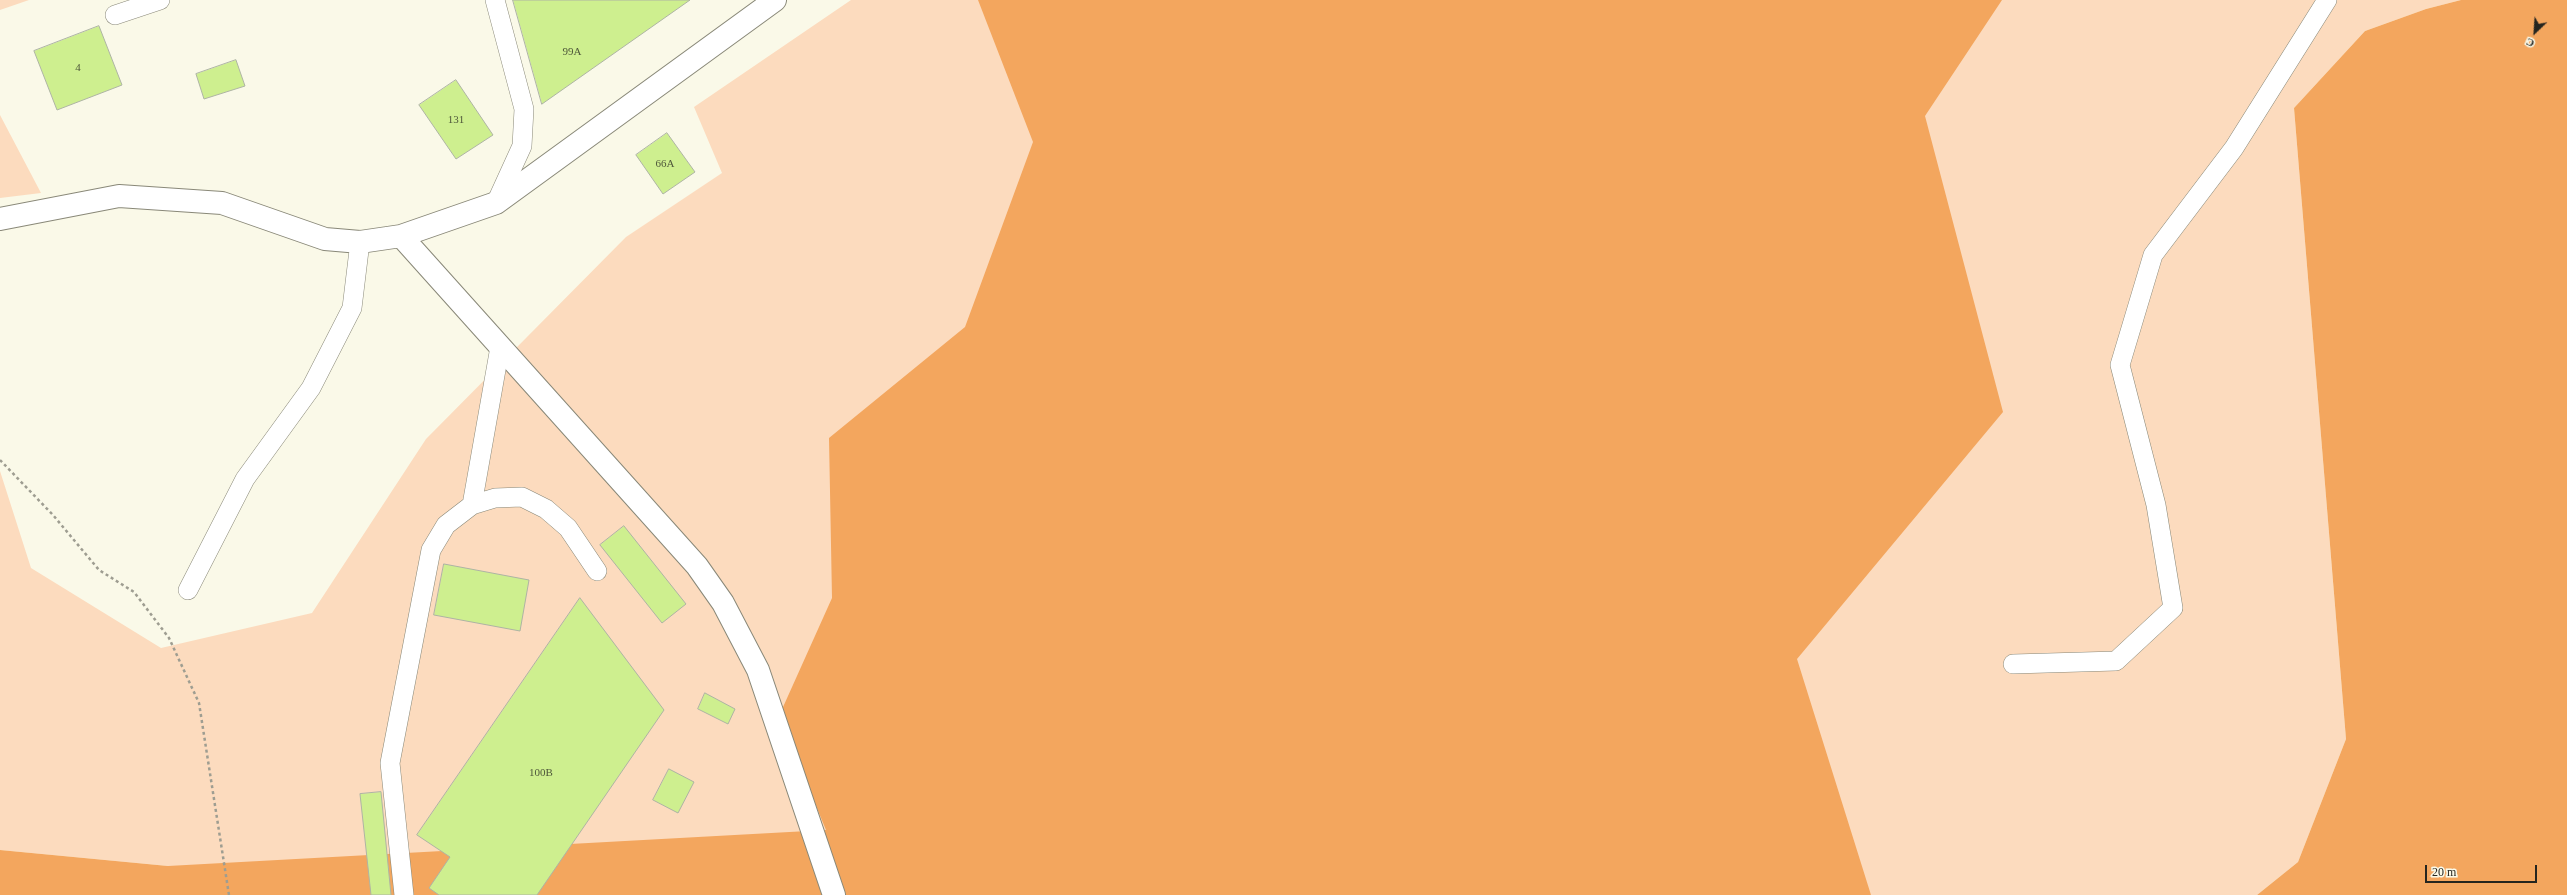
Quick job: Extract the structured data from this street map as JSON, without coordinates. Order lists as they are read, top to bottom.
{
  "house_numbers": [
    "99А",
    "4",
    "131",
    "66А",
    "100В"
  ],
  "scale_bar": "20 m",
  "north": "bottom left"
}
